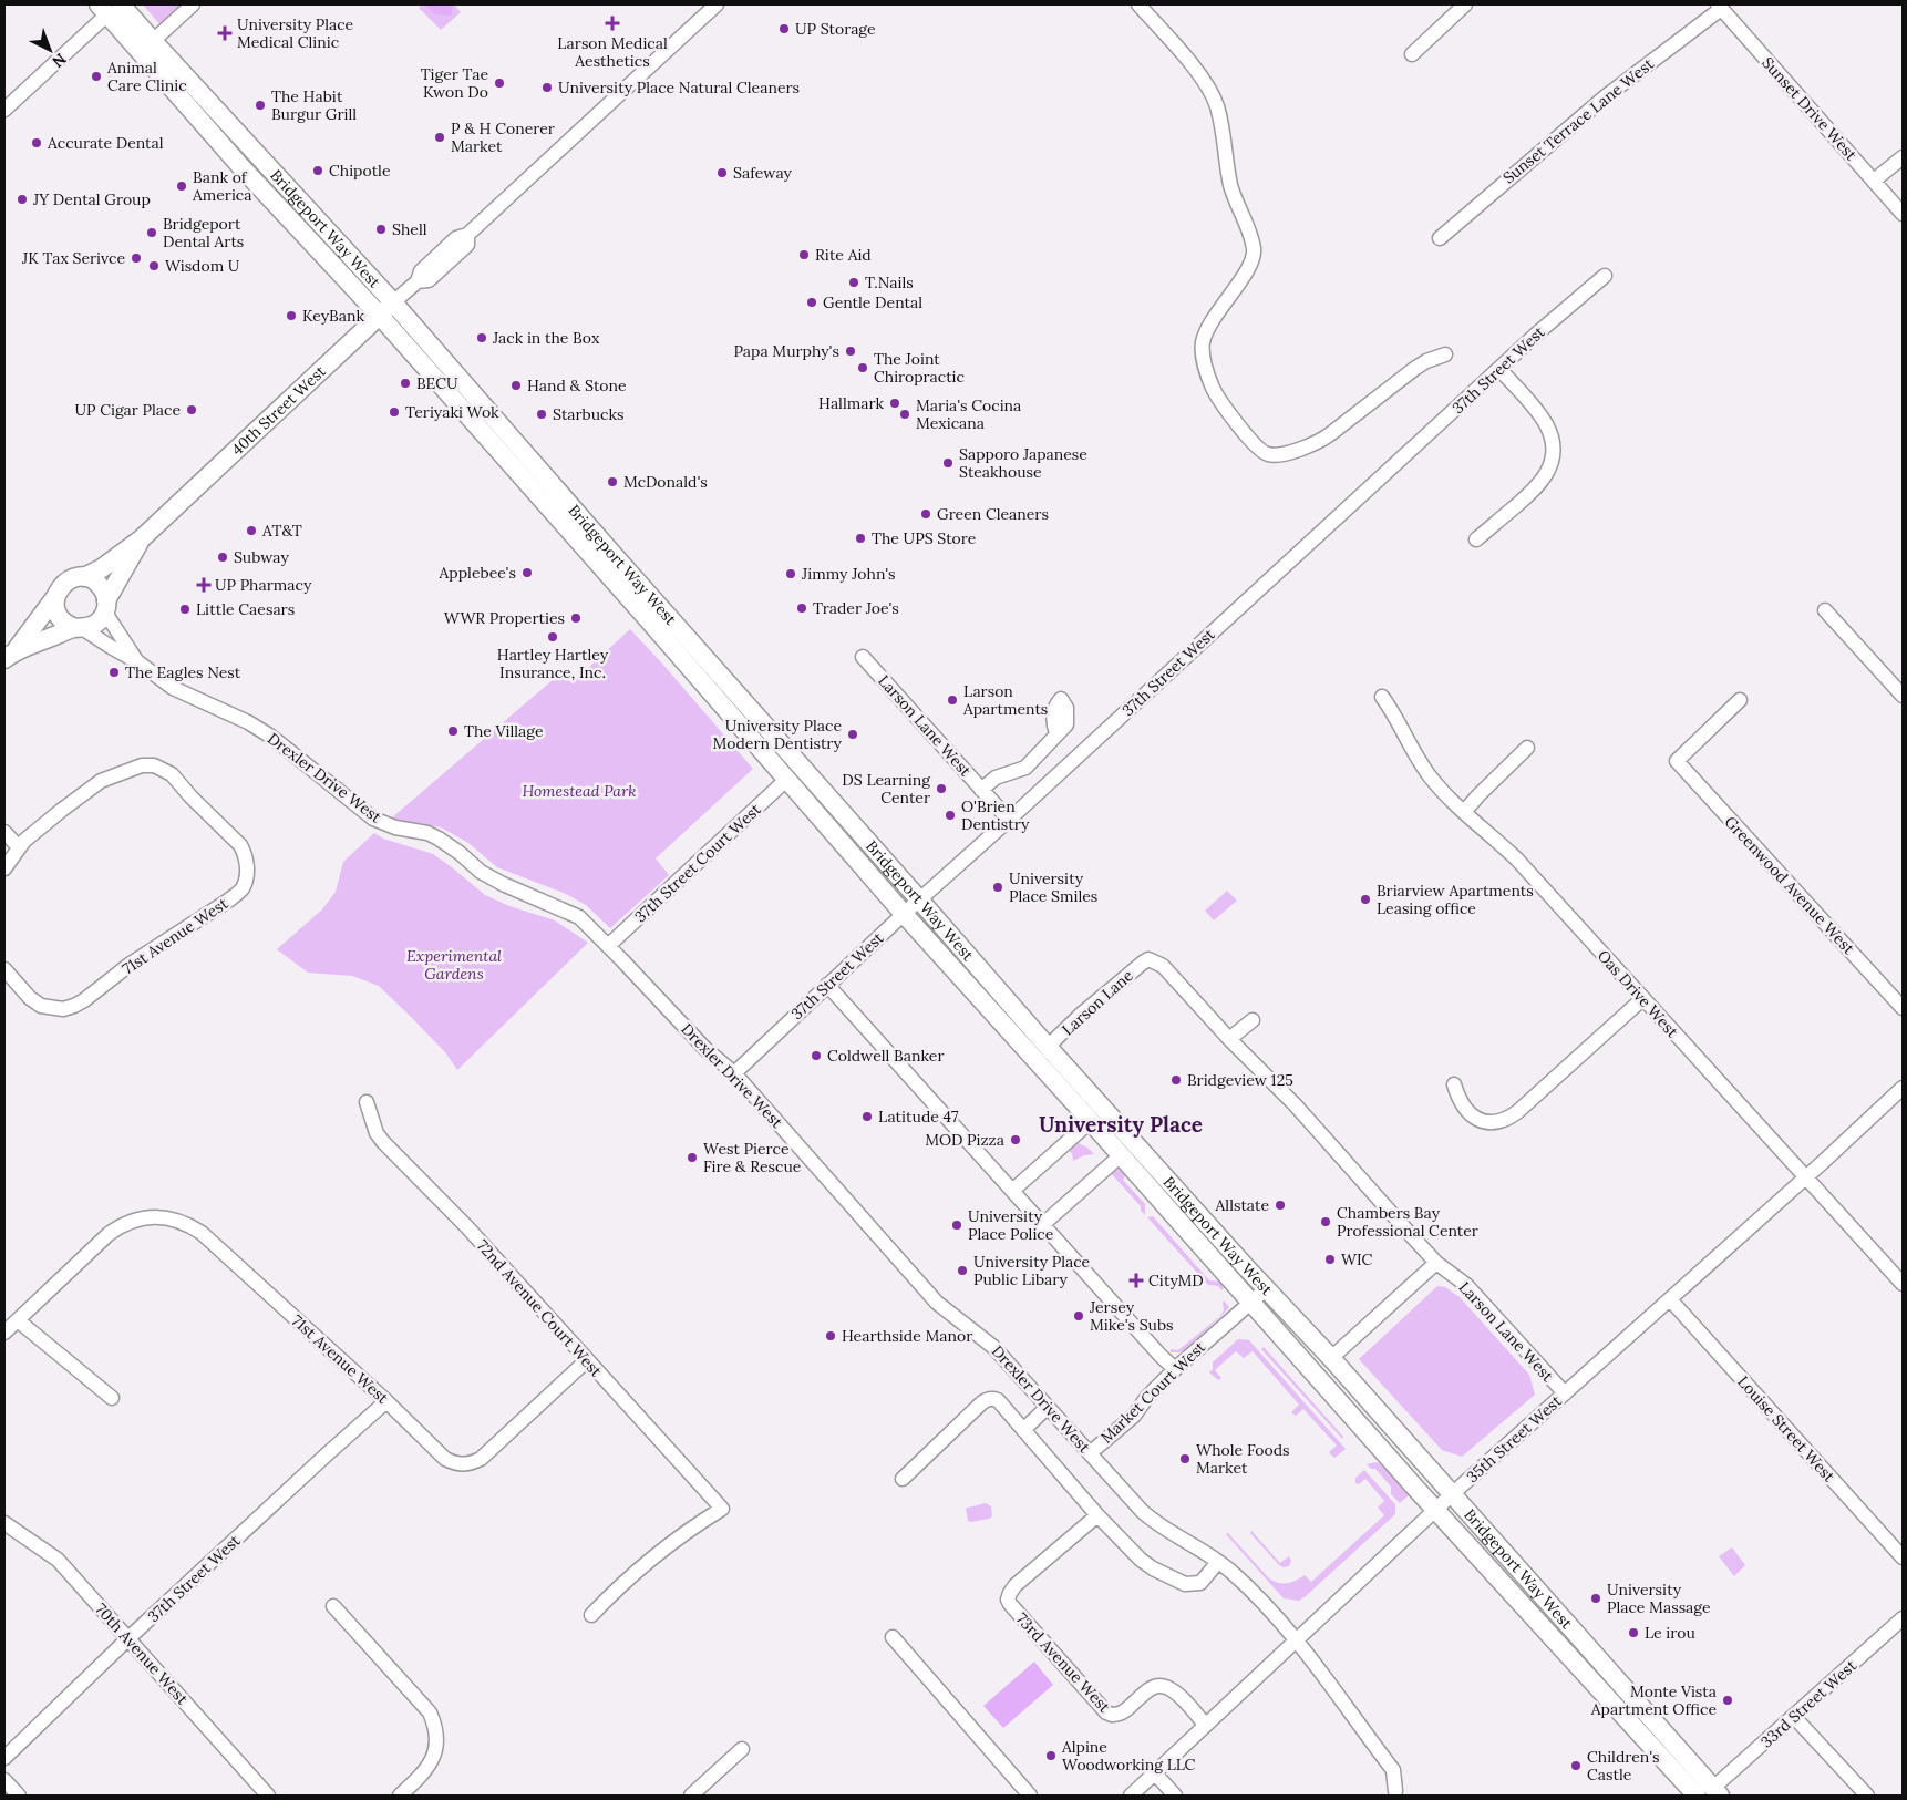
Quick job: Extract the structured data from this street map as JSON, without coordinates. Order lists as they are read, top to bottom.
{
  "streets": {
    "main road": ["Bridgeport Way West", "40th Street West"],
    "street": [
      "Sunset Drive West",
      "Sunset Terrace Lane West",
      "37th Street West",
      "Larson Lane West",
      "Drexler Drive West",
      "37th Street Court West",
      "Greenwood Avenue West",
      "71st Avenue West",
      "Oas Drive West",
      "Larson Lane",
      "72nd Avenue Court West",
      "Market Court West",
      "Louise Street West",
      "35th Street West",
      "70th Avenue West",
      "73rd Avenue West",
      "33rd Street West"
    ]
  },
  "crossings": [
    ["Sunset Drive West", "Sunset Terrace Lane West"],
    ["Bridgeport Way West", "37th Street West"],
    ["Bridgeport Way West", "40th Street West"],
    ["Bridgeport Way West", "37th Street Court West"],
    ["Bridgeport Way West", "Larson Lane"],
    ["Bridgeport Way West", "Market Court West"],
    ["Bridgeport Way West", "35th Street West"],
    ["Bridgeport Way West", "33rd Street West"],
    ["37th Street West", "Larson Lane West"],
    ["37th Street West", "Drexler Drive West"],
    ["37th Street West", "71st Avenue West"],
    ["37th Street West", "70th Avenue West"],
    ["40th Street West", "Drexler Drive West"],
    ["Larson Lane West", "Larson Lane"],
    ["Larson Lane West", "35th Street West"],
    ["Drexler Drive West", "37th Street Court West"],
    ["Drexler Drive West", "Market Court West"],
    ["Drexler Drive West", "35th Street West"],
    ["71st Avenue West", "72nd Avenue Court West"],
    ["Oas Drive West", "35th Street West"],
    ["Louise Street West", "35th Street West"],
    ["35th Street West", "73rd Avenue West"]
  ],
  "districts": ["University Place"],
  "parks": ["Homestead Park", "Experimental Gardens"],
  "places": {
    "health": [
      "Larson Medical Aesthetics",
      "University Place Medical Clinic",
      "UP Pharmacy",
      "CityMD"
    ],
    "other": [
      "UP Storage",
      "Animal Care Clinic",
      "Tiger Tae Kwon Do",
      "University Place Natural Cleaners",
      "The Habit Burgur Grill",
      "P & H Conerer Market",
      "Accurate Dental",
      "Chipotle",
      "Safeway",
      "Bank of America",
      "JY Dental Group",
      "Shell",
      "Bridgeport Dental Arts",
      "Rite Aid",
      "JK Tax Serivce",
      "Wisdom U",
      "T.Nails",
      "Gentle Dental",
      "KeyBank",
      "Jack in the Box",
      "Papa Murphy's",
      "The Joint Chiropractic",
      "BECU",
      "Hand & Stone",
      "Hallmark",
      "UP Cigar Place",
      "Teriyaki Wok",
      "Starbucks",
      "Maria's Cocina Mexicana",
      "Sapporo Japanese Steakhouse",
      "McDonald's",
      "Green Cleaners",
      "AT&T",
      "The UPS Store",
      "Subway",
      "Applebee's",
      "Jimmy John's",
      "Trader Joe's",
      "Little Caesars",
      "WWR Properties",
      "Hartley Hartley Insurance, Inc.",
      "The Eagles Nest",
      "Larson Apartments",
      "The Village",
      "University Place Modern Dentistry",
      "DS Learning Center",
      "O'Brien Dentistry",
      "University Place Smiles",
      "Briarview Apartments Leasing office",
      "Coldwell Banker",
      "Bridgeview 125",
      "Latitude 47",
      "MOD Pizza",
      "West Pierce Fire & Rescue",
      "Allstate",
      "Chambers Bay Professional Center",
      "University Place Police",
      "WIC",
      "University Place Public Libary",
      "Jersey Mike's Subs",
      "Hearthside Manor",
      "Whole Foods Market",
      "University Place Massage",
      "Le irou",
      "Monte Vista Apartment Office",
      "Alpine Woodworking LLC",
      "Children's Castle"
    ]
  },
  "north": "bottom right"
}
